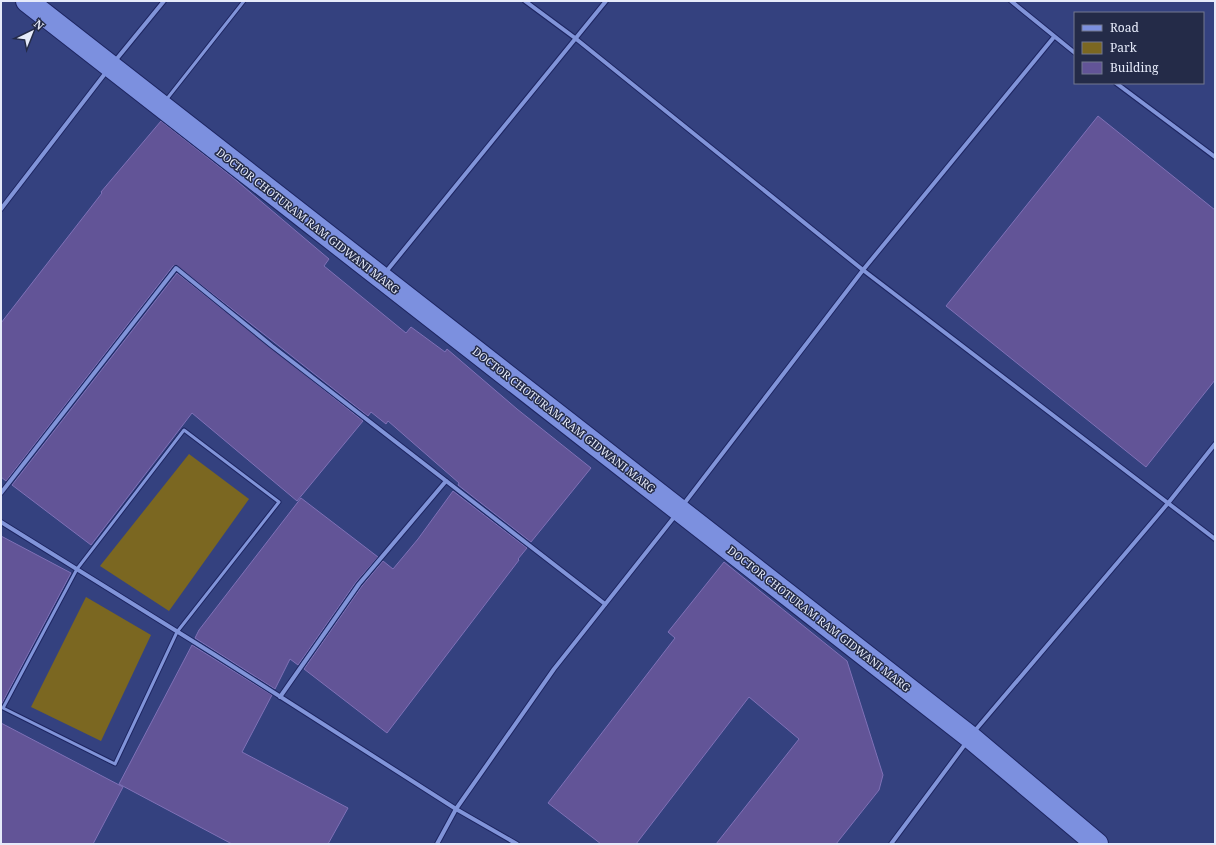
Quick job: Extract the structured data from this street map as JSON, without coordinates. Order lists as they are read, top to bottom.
{
  "streets": {
    "street": ["DOCTOR CHOTURAM RAM GIDWANI MARG"]
  },
  "legend": ["Road", "Park", "Building"],
  "north": "top right"
}
